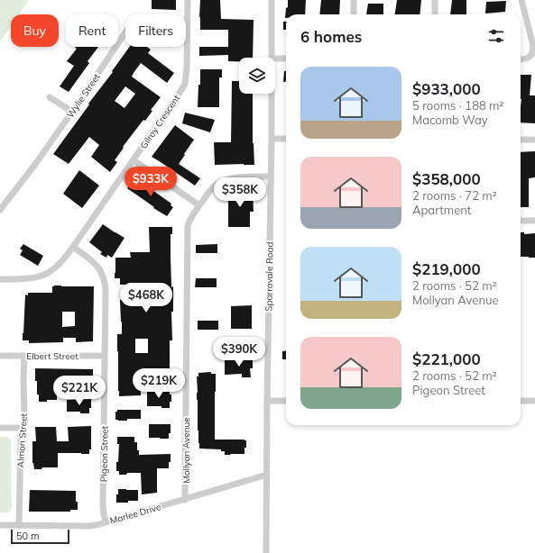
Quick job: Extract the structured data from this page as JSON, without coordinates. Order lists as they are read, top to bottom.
{
  "streets": {
    "street": [
      "Wylie Street",
      "Gilroy Crescent",
      "Sparrovale Road",
      "Elbert Street",
      "Almon Street",
      "Mollyan Avenue",
      "Pigeon Street",
      "Marlee Drive"
    ]
  },
  "crossings": [
    ["Wylie Street", "Gilroy Crescent"],
    ["Gilroy Crescent", "Pigeon Street"],
    ["Sparrovale Road", "Mollyan Avenue"],
    ["Sparrovale Road", "Marlee Drive"],
    ["Elbert Street", "Almon Street"],
    ["Elbert Street", "Pigeon Street"],
    ["Almon Street", "Marlee Drive"],
    ["Mollyan Avenue", "Marlee Drive"],
    ["Pigeon Street", "Marlee Drive"]
  ],
  "scale_bar": "50 m",
  "page": {
    "chip": ["Buy", "Rent", "Filters"],
    "heading": "6 homes",
    "list": [
      {
        "name": "$933,000",
        "note": "5 rooms · 188 m² · Macomb Way"
      },
      {
        "name": "$358,000",
        "note": "2 rooms · 72 m² · Apartment"
      },
      {
        "name": "$219,000",
        "note": "2 rooms · 52 m² · Mollyan Avenue"
      },
      {
        "name": "$221,000",
        "note": "2 rooms · 52 m² · Pigeon Street"
      }
    ],
    "price": [
      "$933K",
      "$358K",
      "$468K",
      "$390K",
      "$219K",
      "$221K"
    ],
    "scale": "50 m"
  }
}
